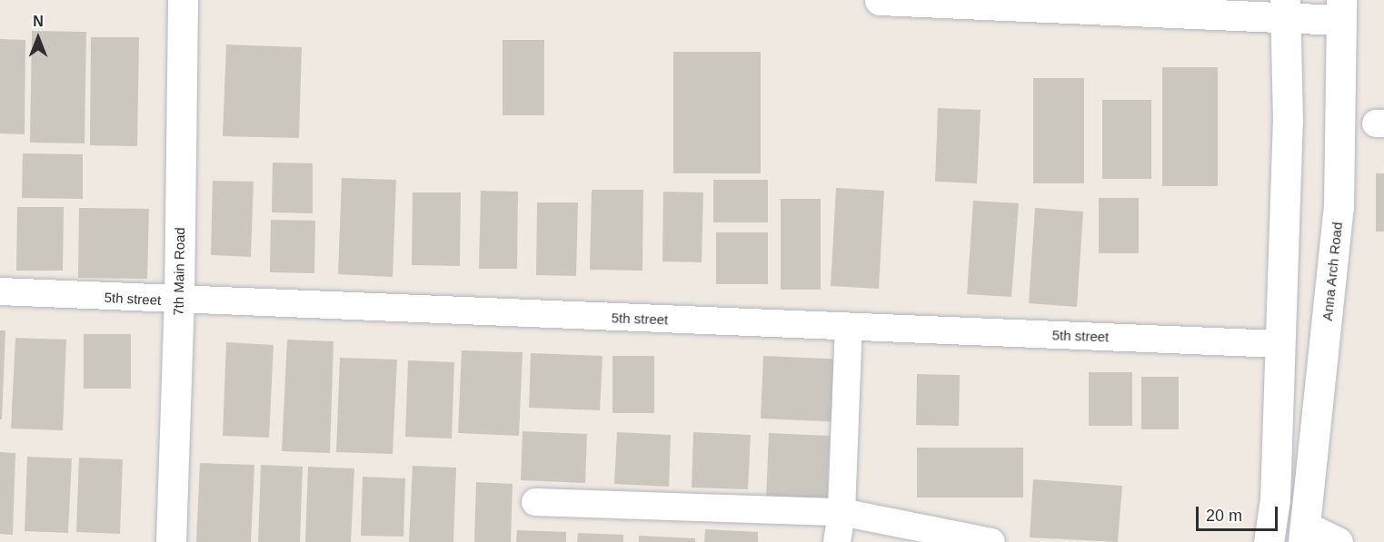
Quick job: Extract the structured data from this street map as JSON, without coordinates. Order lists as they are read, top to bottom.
{
  "streets": {
    "street": ["7th Main Road", "Anna Arch Road", "5th street"]
  },
  "crossings": [
    ["7th Main Road", "5th street"]
  ],
  "scale_bar": "20 m",
  "north": "top"
}
